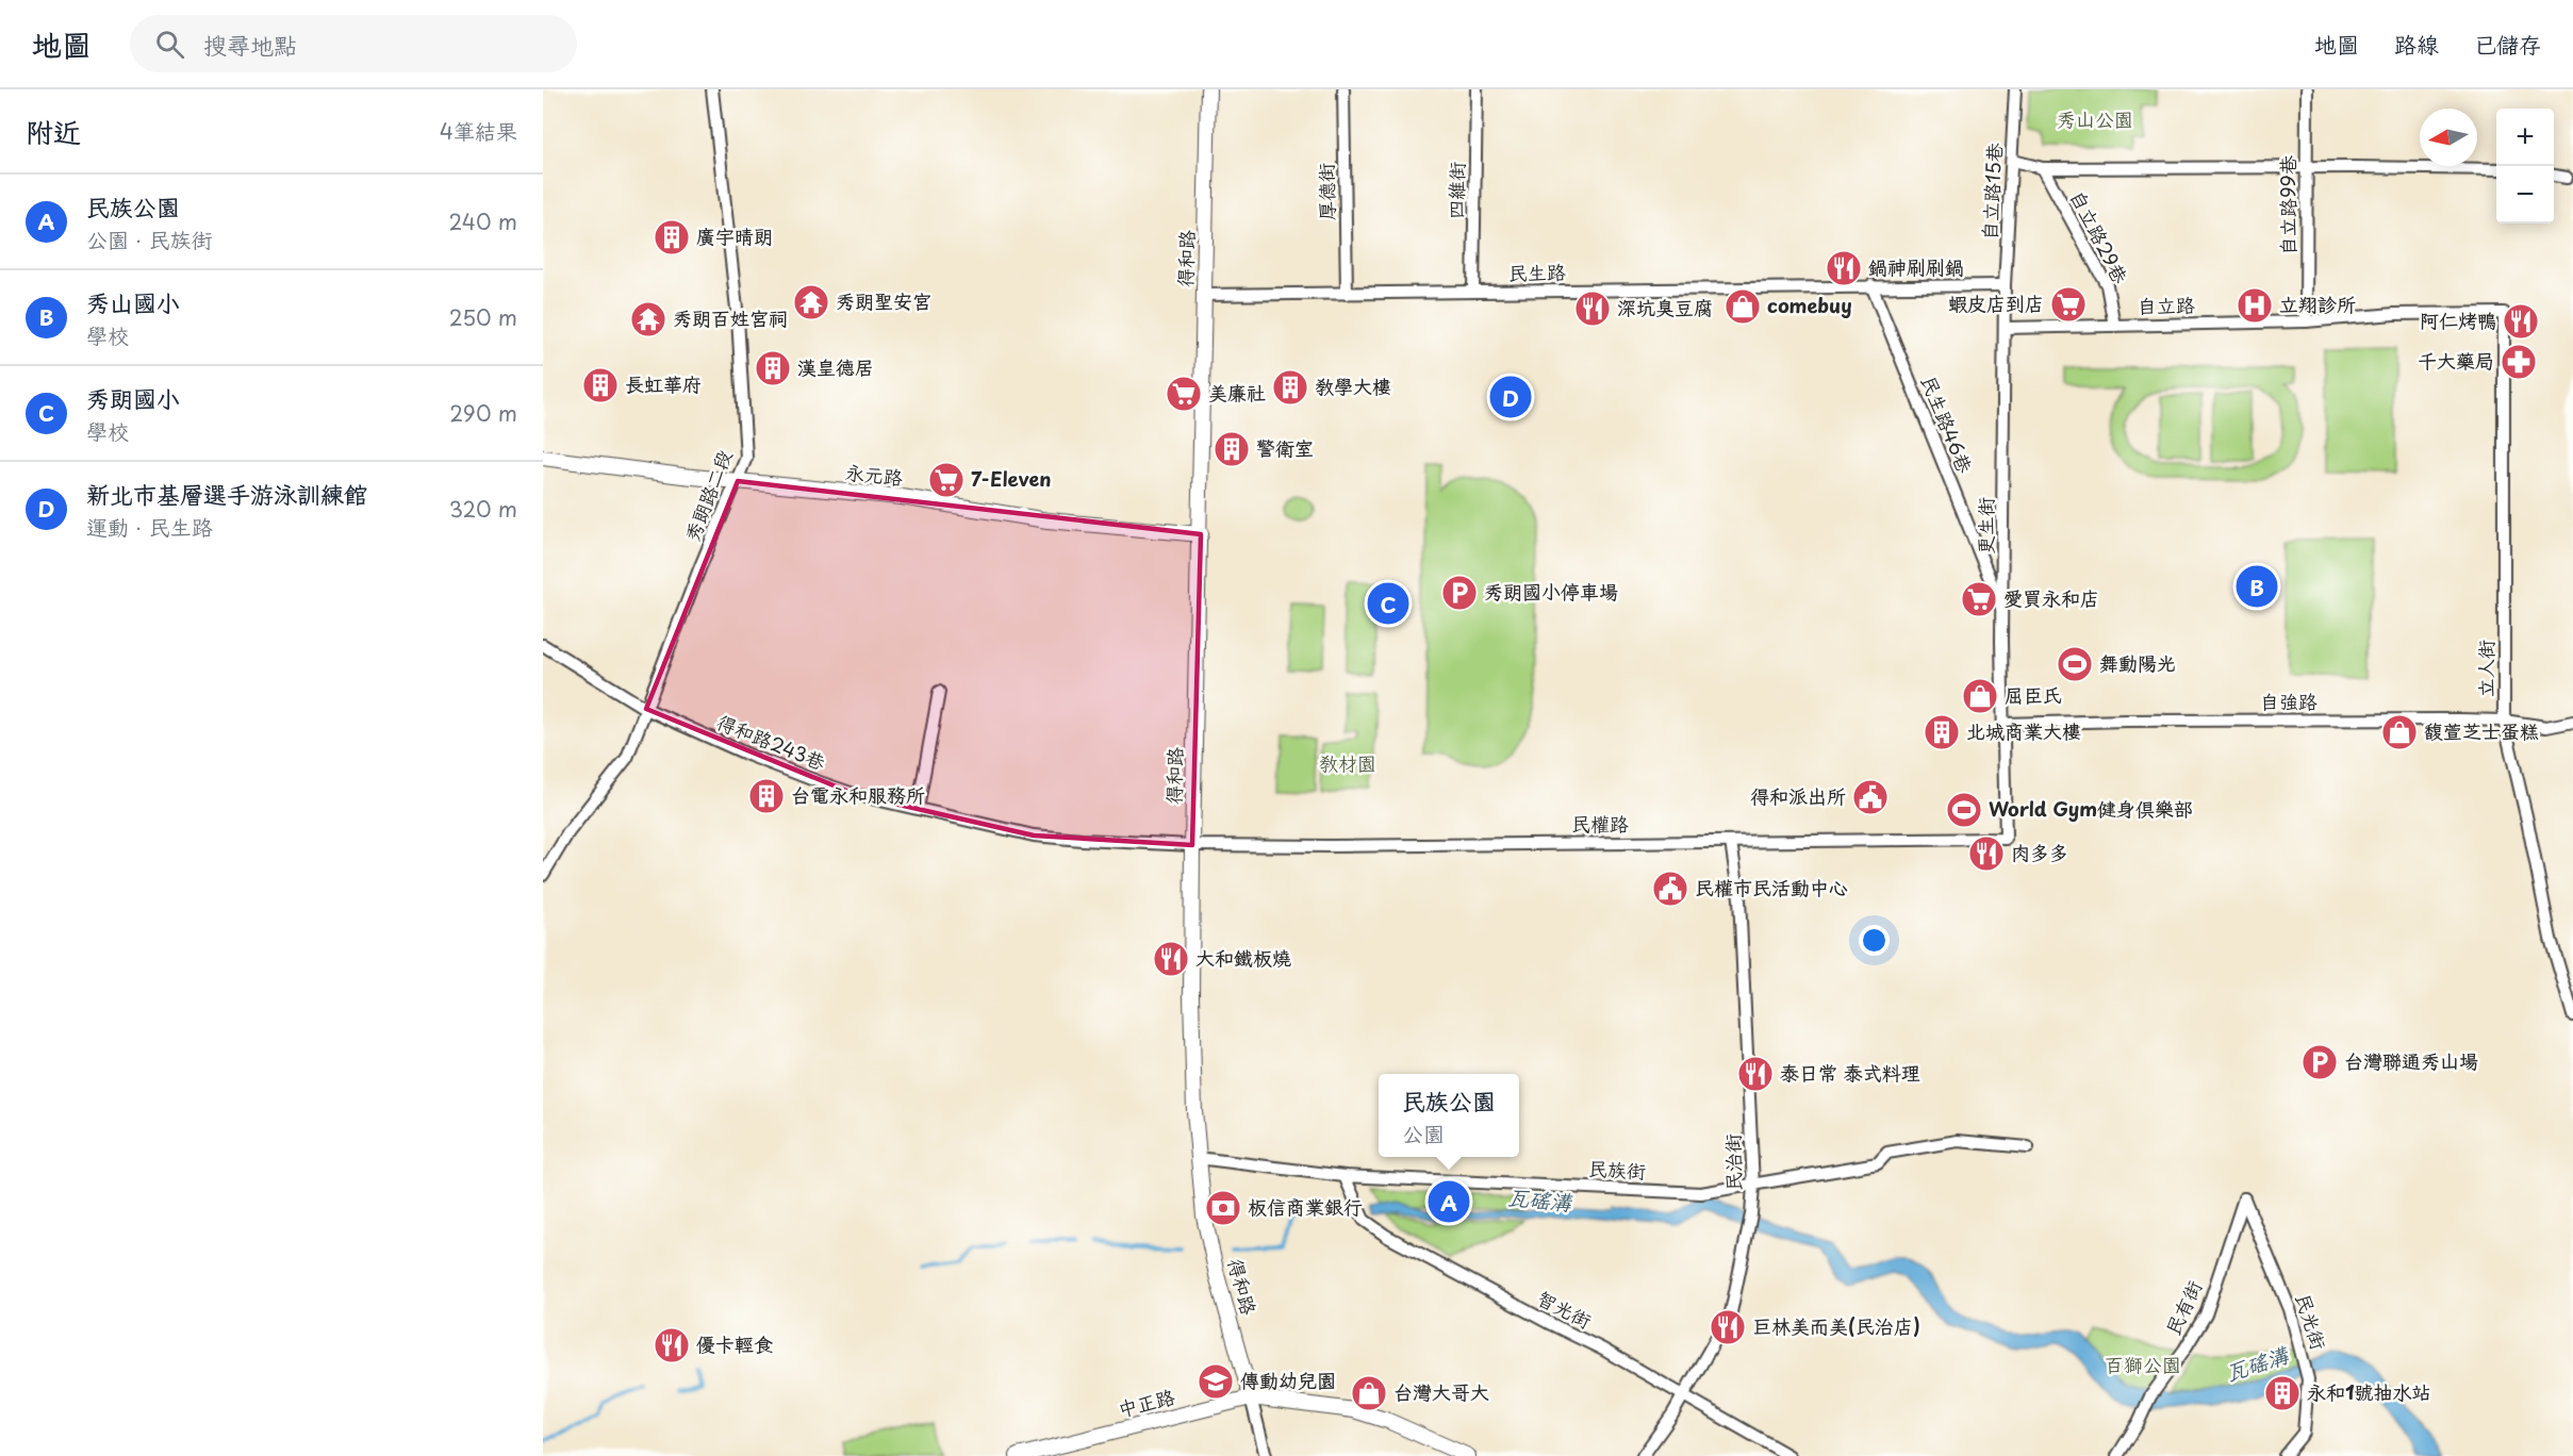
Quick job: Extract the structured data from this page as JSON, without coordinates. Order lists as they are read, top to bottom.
{
  "streets": {
    "street": [
      "四維街",
      "厚德街",
      "自立路15巷",
      "自立路99巷",
      "自立路29巷",
      "得和路",
      "民生路",
      "自立路",
      "民生路46巷",
      "永元路",
      "秀朗路二段",
      "更生街",
      "立人街",
      "自強路",
      "得和路243巷",
      "民權路",
      "民治街",
      "民族街",
      "民有街",
      "智光街",
      "民光街",
      "中正路"
    ]
  },
  "crossings": [
    ["四維街", "民生路"],
    ["厚德街", "民生路"],
    ["自立路99巷", "自立路"],
    ["自立路29巷", "自立路"],
    ["得和路", "民生路"],
    ["得和路", "永元路"],
    ["得和路", "得和路243巷"],
    ["得和路", "民權路"],
    ["得和路", "民族街"],
    ["得和路", "中正路"],
    ["民生路", "民生路46巷"],
    ["自立路", "更生街"],
    ["自立路", "立人街"],
    ["民生路46巷", "更生街"],
    ["永元路", "秀朗路二段"],
    ["秀朗路二段", "得和路243巷"],
    ["更生街", "自強路"],
    ["更生街", "民權路"],
    ["立人街", "自強路"],
    ["得和路243巷", "民權路"],
    ["民權路", "民治街"],
    ["民治街", "民族街"],
    ["民治街", "智光街"],
    ["民族街", "智光街"],
    ["民有街", "民光街"]
  ],
  "water": ["瓦磘溝"],
  "parks": ["秀山公園", "教材園", "百獅公園"],
  "places": {
    "building": [
      "廣宇晴朗",
      "漢皇德居",
      "長虹華府",
      "教學大樓",
      "警衛室",
      "北城商業大樓",
      "台電永和服務所",
      "永和1號抽水站"
    ],
    "restaurant": [
      "鍋神刷刷鍋",
      "深坑臭豆腐",
      "阿仁烤鴨",
      "肉多多",
      "大和鐵板燒",
      "泰日常 泰式料理",
      "巨林美而美(民治店)",
      "優卡輕食"
    ],
    "temple": ["秀朗聖安宮", "秀朗百姓宮祠"],
    "supermarket": [
      "蝦皮店到店",
      "美廉社",
      "7-Eleven",
      "愛買永和店"
    ],
    "hospital": ["立翔診所"],
    "shop": [
      "comebuy",
      "屈臣氏",
      "馥萱芝士蛋糕",
      "台灣大哥大"
    ],
    "pharmacy": ["千大藥局"],
    "parking": ["秀朗國小停車場", "台灣聯通秀山場"],
    "sports": ["舞動陽光", "World Gym健身俱樂部"],
    "public building": ["得和派出所", "民權市民活動中心"],
    "bank": ["板信商業銀行"],
    "school or university": ["傳動幼兒園"]
  },
  "north": "left",
  "page": {
    "header": "地圖",
    "search": "搜尋地點",
    "nav": ["地圖", "路線", "已儲存"],
    "heading": ["附近", "4筆結果"],
    "map_buttons": ["+", "−"],
    "list": [
      {
        "mark": "A",
        "name": "民族公園",
        "note": "公園 · 民族街",
        "value": "240 m"
      },
      {
        "mark": "B",
        "name": "秀山國小",
        "note": "學校",
        "value": "250 m"
      },
      {
        "mark": "C",
        "name": "秀朗國小",
        "note": "學校",
        "value": "290 m"
      },
      {
        "mark": "D",
        "name": "新北市基層選手游泳訓練館",
        "note": "運動 · 民生路",
        "value": "320 m"
      }
    ],
    "pins": [
      "D",
      "B",
      "C",
      "A"
    ],
    "popup": ["民族公園", "公園"]
  }
}
